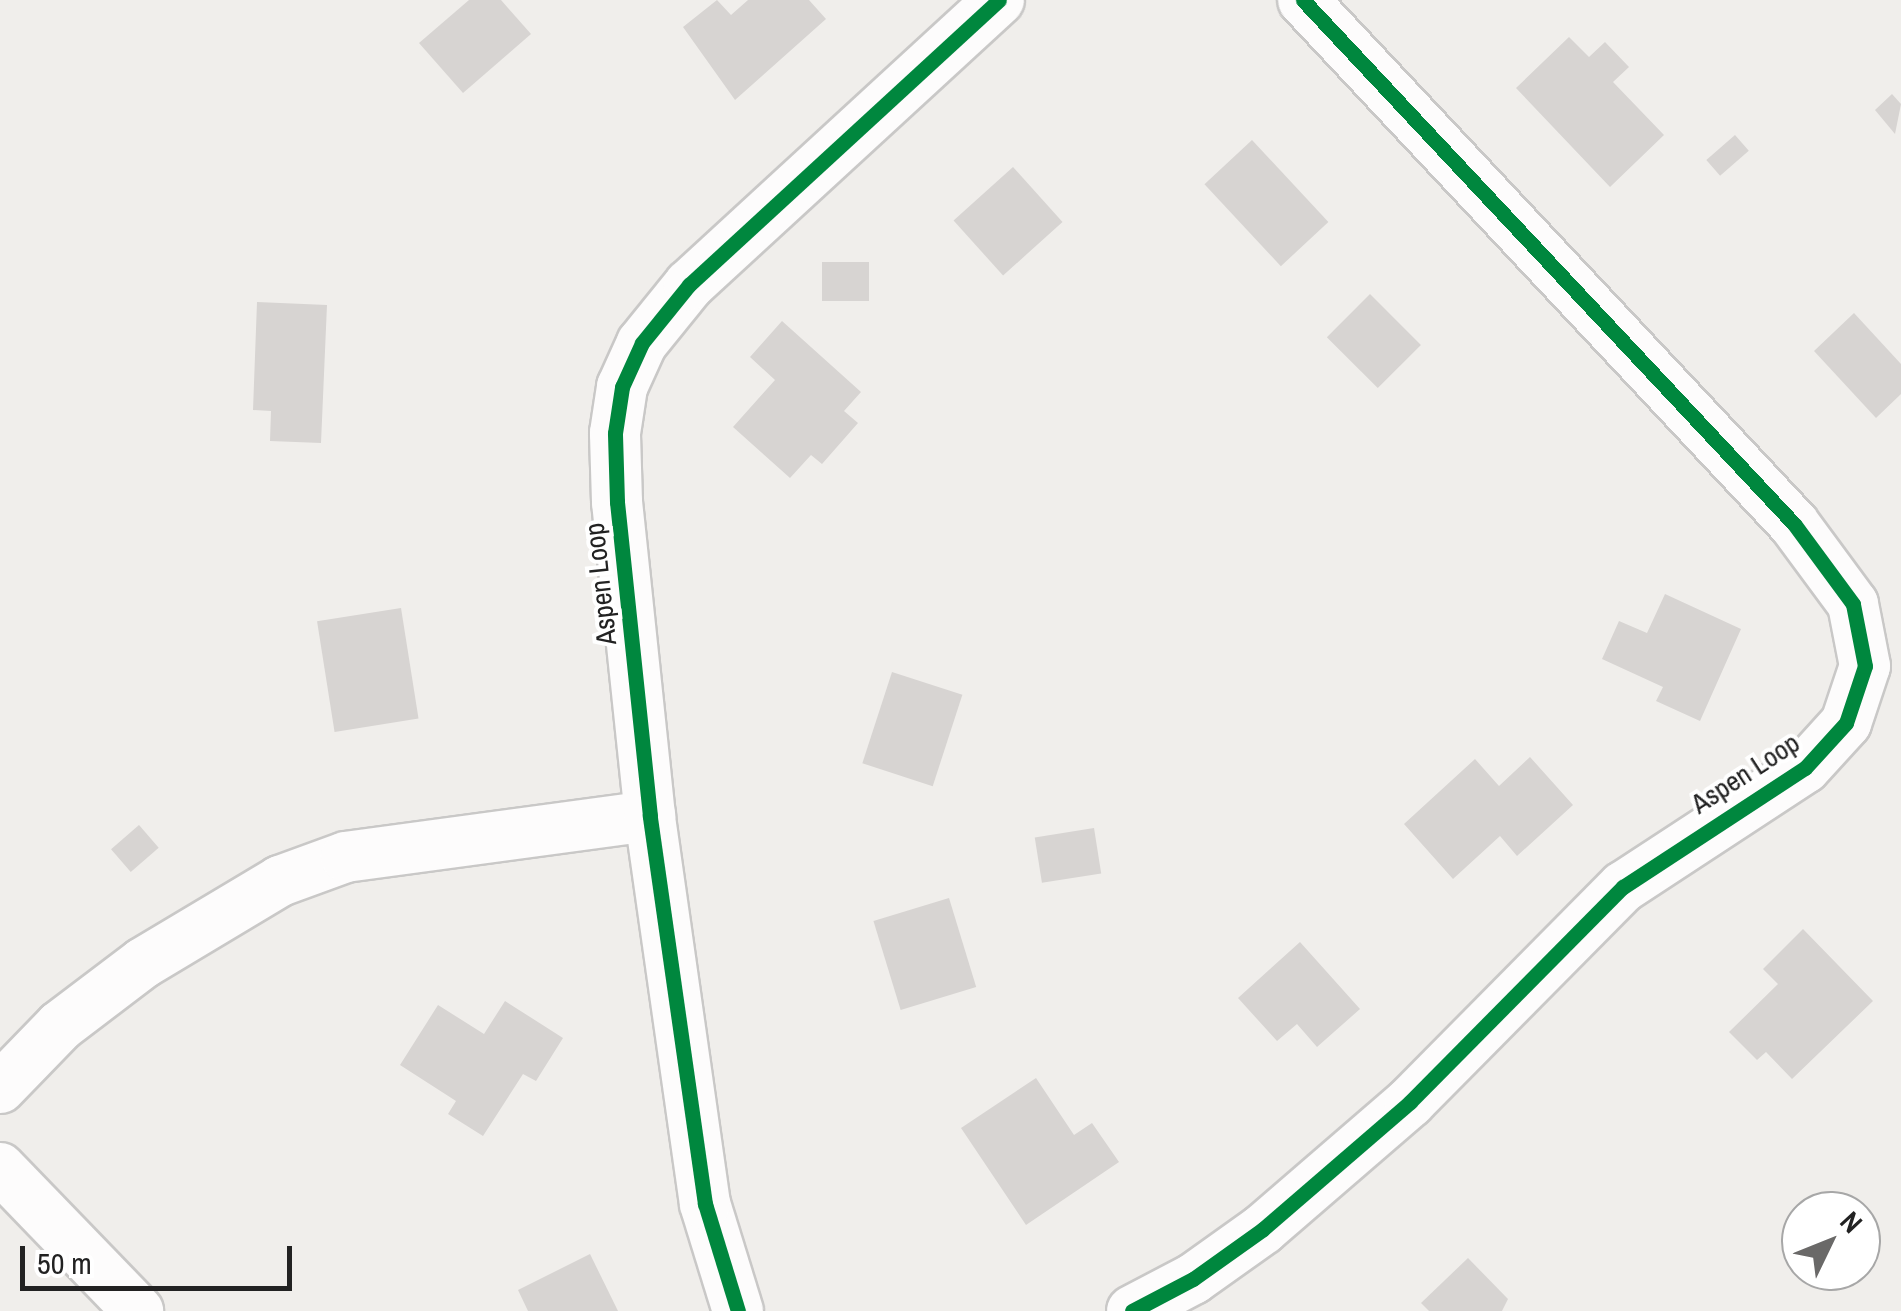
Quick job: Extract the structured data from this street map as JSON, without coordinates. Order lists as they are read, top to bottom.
{
  "streets": {
    "street": ["Aspen Loop"]
  },
  "scale_bar": "50 m",
  "north": "top right"
}
